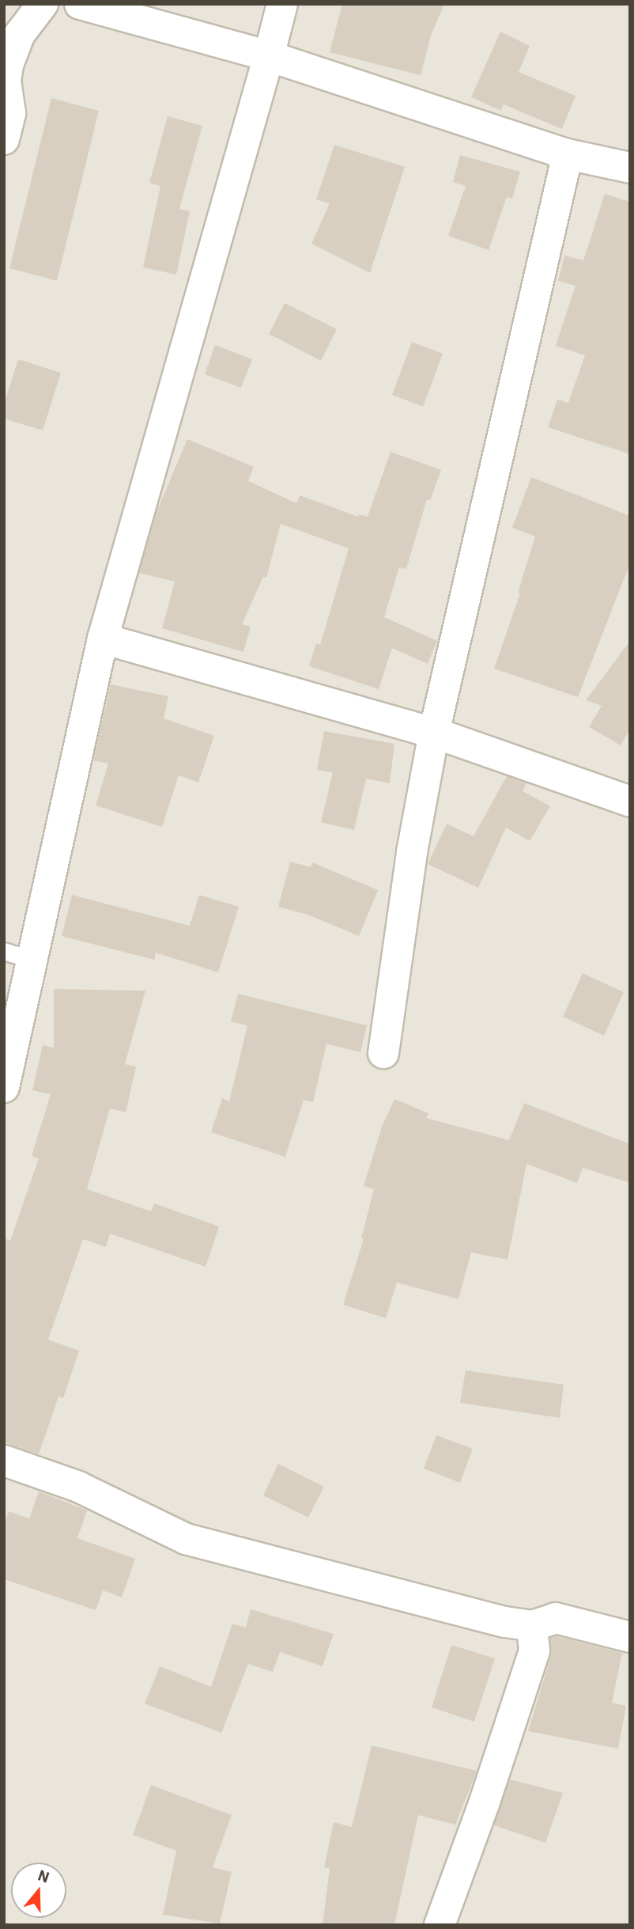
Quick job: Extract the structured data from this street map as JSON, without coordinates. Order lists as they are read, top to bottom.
{
  "north": "top"
}
